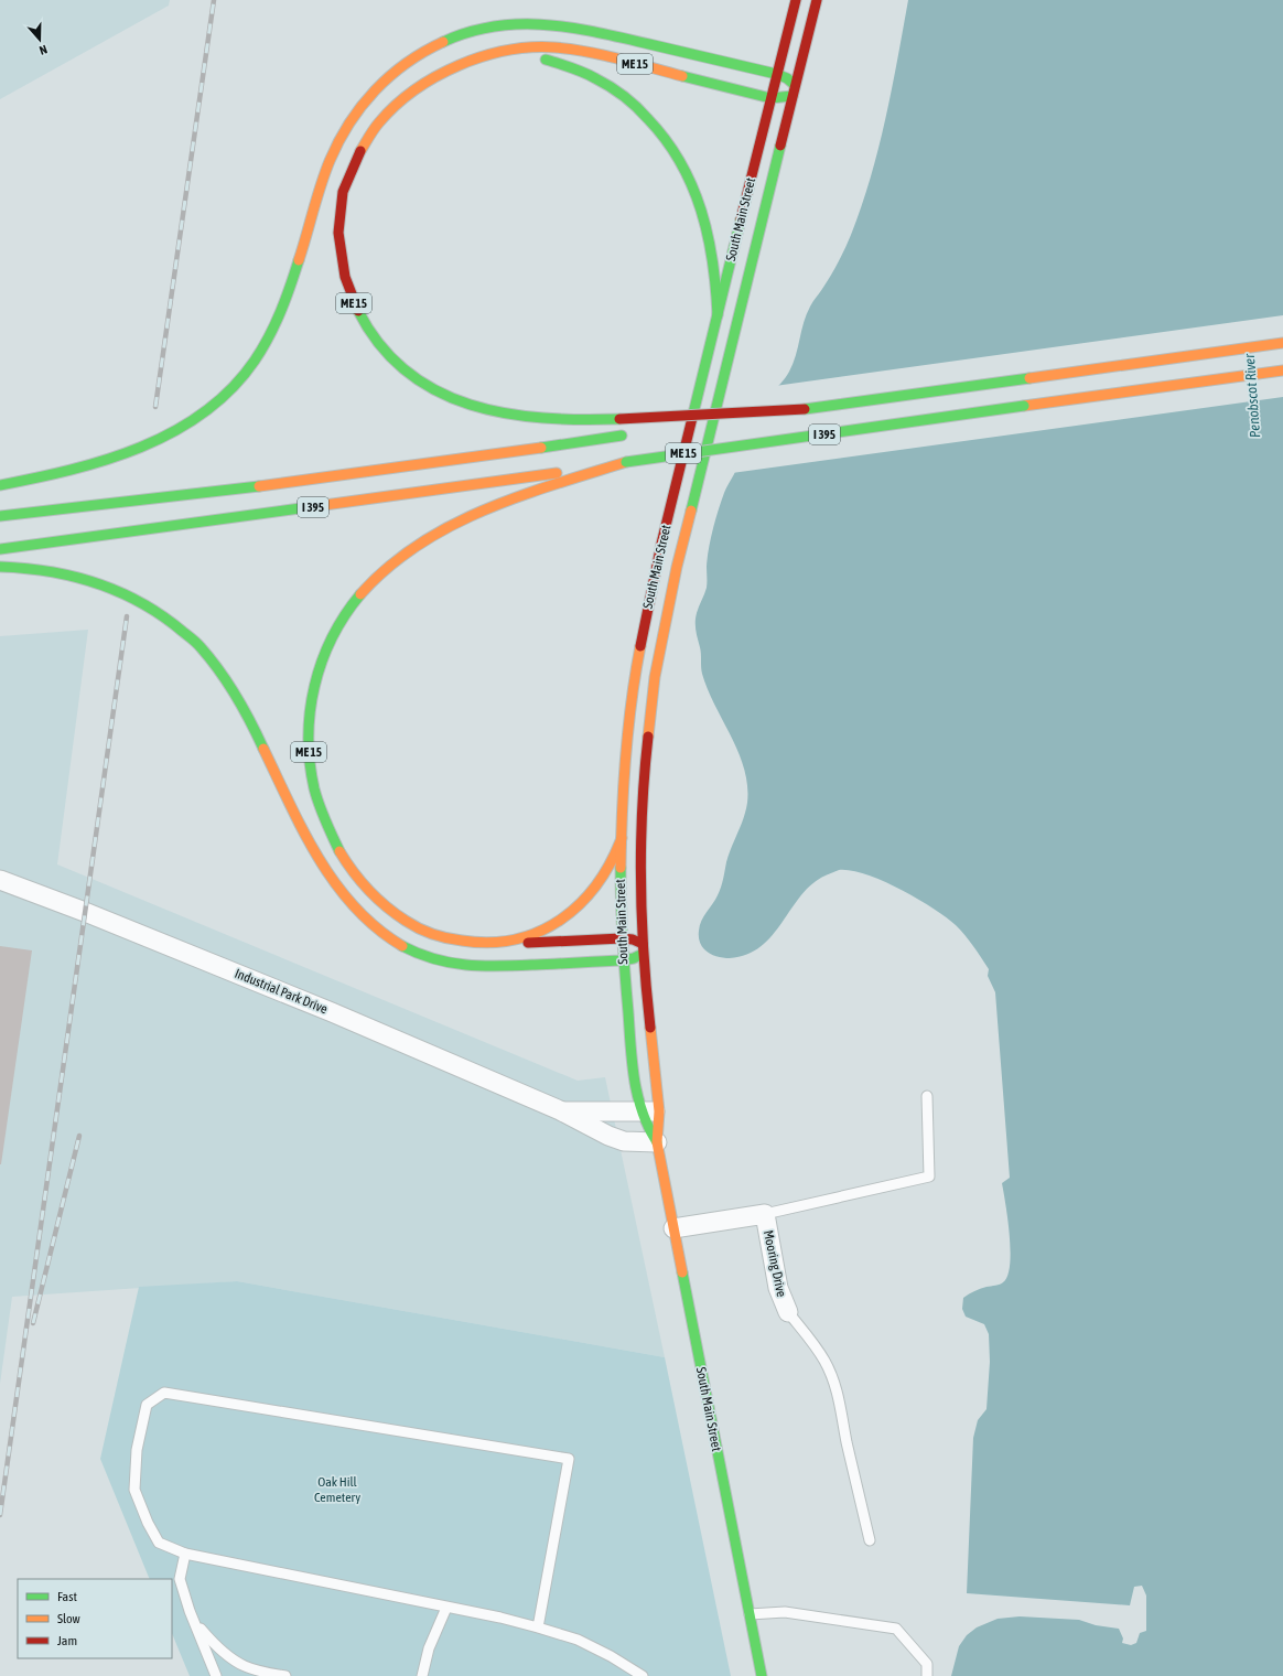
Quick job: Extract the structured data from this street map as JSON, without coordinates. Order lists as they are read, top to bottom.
{
  "streets": {
    "main road": ["ME 15", "South Main Street", "I 395"],
    "street": ["Industrial Park Drive", "Mooring Drive"]
  },
  "crossings": [
    ["ME 15", "South Main Street"],
    ["ME 15", "I 395"],
    ["South Main Street", "Industrial Park Drive"]
  ],
  "water": ["Penobscot River"],
  "parks": ["Oak Hill Cemetery"],
  "legend": ["Fast", "Slow", "Jam"],
  "north": "bottom"
}
